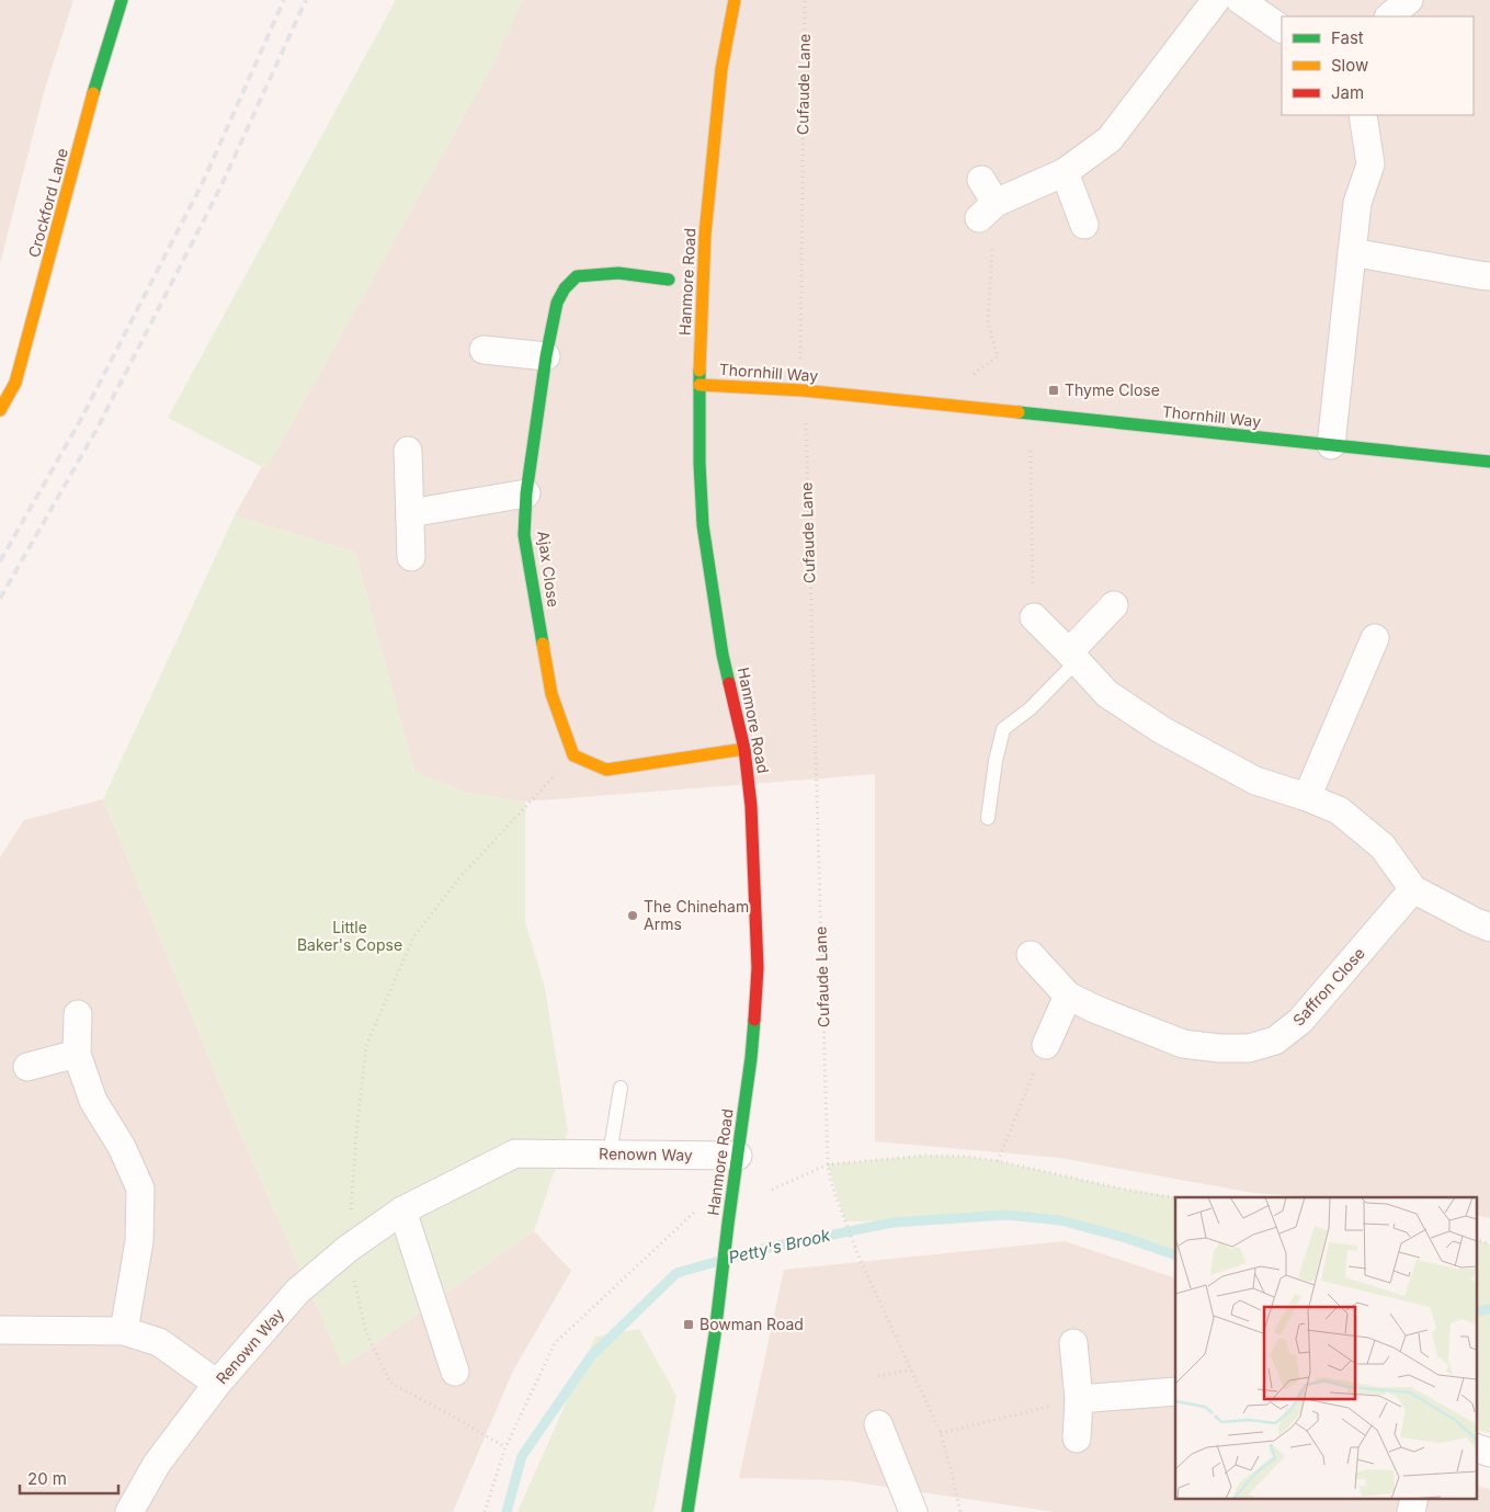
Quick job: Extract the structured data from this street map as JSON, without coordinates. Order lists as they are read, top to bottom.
{
  "streets": {
    "street": [
      "Crockford Lane",
      "Hanmore Road",
      "Thornhill Way",
      "Ajax Close",
      "Saffron Close",
      "Renown Way"
    ],
    "path": ["Cufaude Lane"]
  },
  "crossings": [
    ["Hanmore Road", "Thornhill Way"],
    ["Hanmore Road", "Renown Way"]
  ],
  "water": ["Petty's Brook"],
  "parks": ["Little Baker's Copse"],
  "places": {
    "transit": ["Thyme Close", "Bowman Road"],
    "other": ["The Chineham Arms"]
  },
  "legend": ["Fast", "Slow", "Jam"],
  "scale_bar": "20 m"
}
